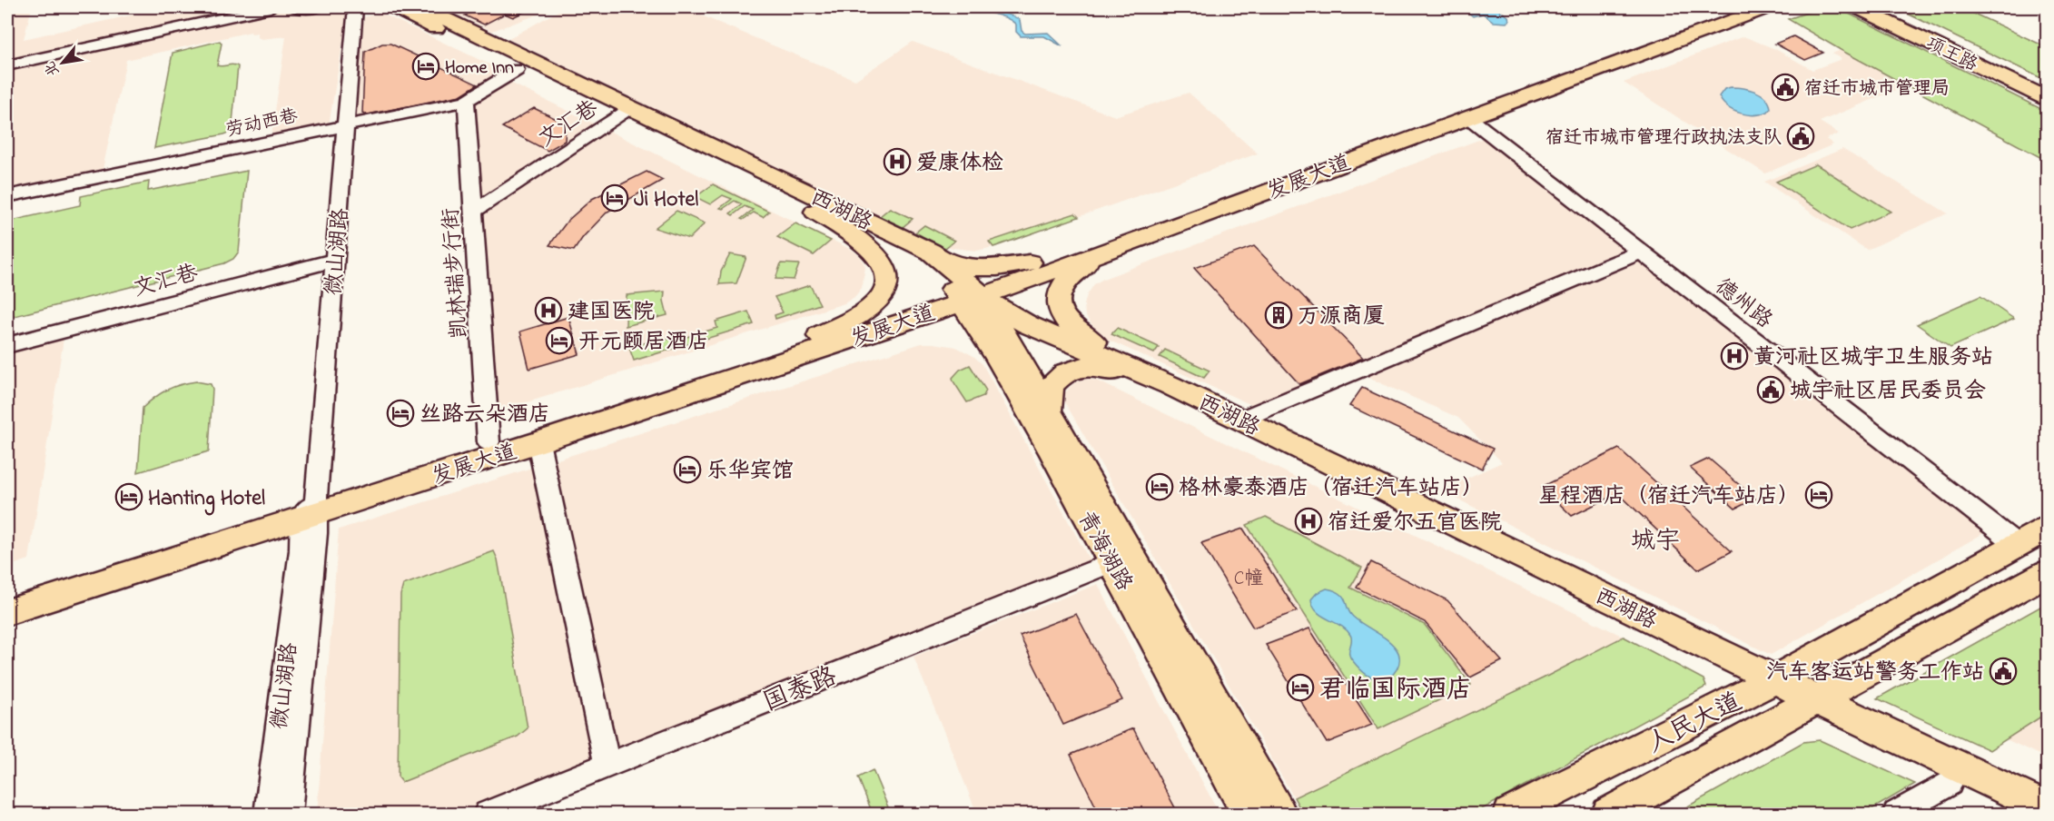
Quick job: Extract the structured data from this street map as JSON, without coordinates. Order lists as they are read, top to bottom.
{
  "streets": {
    "main road": [
      "项王路",
      "发展大道",
      "西湖路",
      "青海湖路",
      "人民大道"
    ],
    "street": [
      "劳动西巷",
      "文汇巷",
      "微山湖路",
      "凯林瑞步行街",
      "德州路",
      "国泰路"
    ]
  },
  "crossings": [
    ["劳动西巷", "西湖路"],
    ["劳动西巷", "微山湖路"],
    ["劳动西巷", "凯林瑞步行街"],
    ["文汇巷", "西湖路"],
    ["文汇巷", "微山湖路"],
    ["文汇巷", "凯林瑞步行街"],
    ["发展大道", "西湖路"],
    ["发展大道", "微山湖路"],
    ["发展大道", "凯林瑞步行街"],
    ["发展大道", "德州路"],
    ["发展大道", "青海湖路"],
    ["西湖路", "青海湖路"],
    ["西湖路", "人民大道"],
    ["德州路", "人民大道"],
    ["青海湖路", "国泰路"]
  ],
  "districts": ["城宇"],
  "places": {
    "hotel": [
      "Home Inn",
      "Ji Hotel",
      "开元颐居酒店",
      "丝路云朵酒店",
      "乐华宾馆",
      "格林豪泰酒店（宿迁汽车站店）",
      "星程酒店（宿迁汽车站店）",
      "Hanting Hotel",
      "君临国际酒店"
    ],
    "public building": [
      "宿迁市城市管理局",
      "宿迁市城市管理行政执法支队",
      "城宇社区居民委员会",
      "汽车客运站警务工作站"
    ],
    "hospital": [
      "爱康体检",
      "建国医院",
      "黄河社区城宇卫生服务站",
      "宿迁爱尔五官医院"
    ],
    "building": ["万源商厦"]
  },
  "house_numbers": ["C幢"],
  "north": "bottom left"
}
